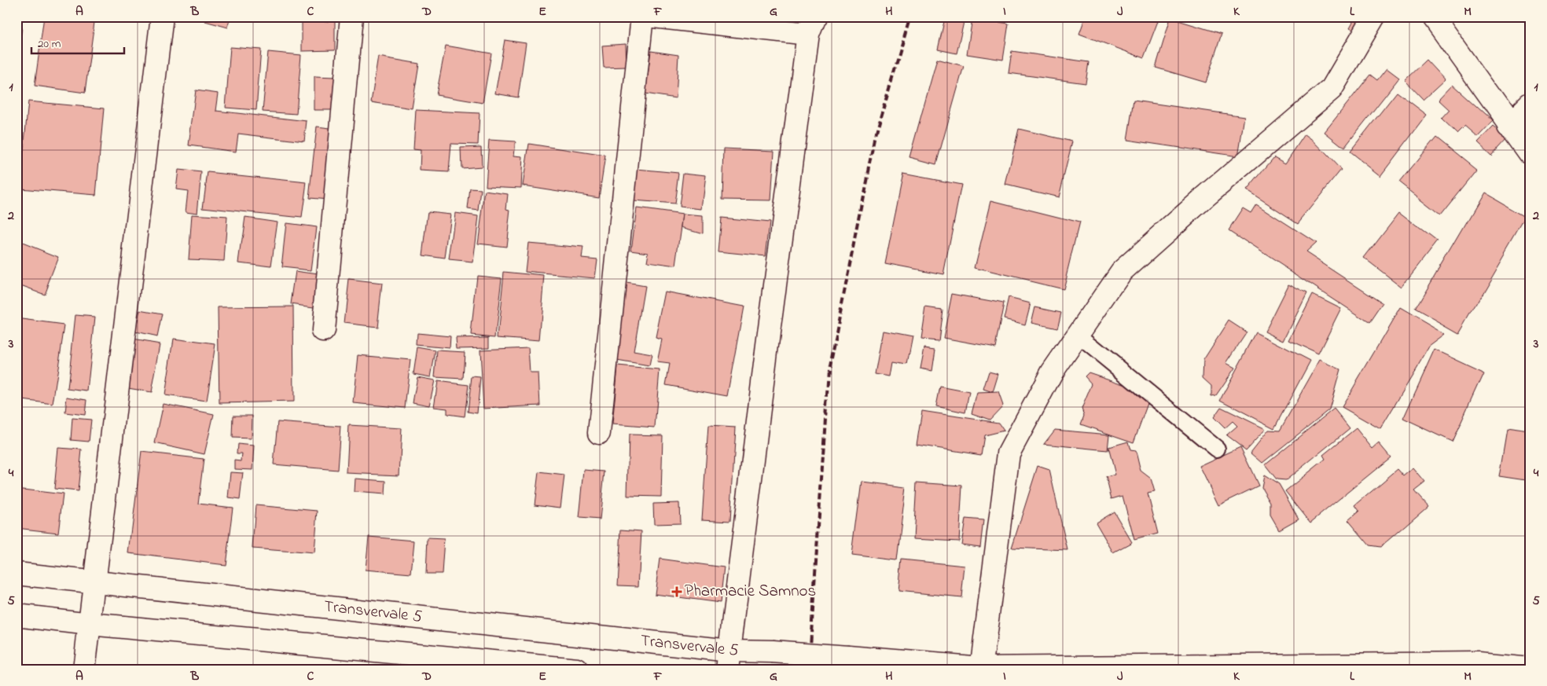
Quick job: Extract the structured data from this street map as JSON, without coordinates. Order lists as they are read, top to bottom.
{
  "streets": {
    "street": ["Transvervale 5"]
  },
  "places": {
    "health": ["Pharmacie Samnos"]
  },
  "scale_bar": "20 m",
  "grid": {
    "columns": [
      "A",
      "B",
      "C",
      "D",
      "E",
      "F",
      "G",
      "H",
      "I",
      "J",
      "K",
      "L",
      "M"
    ],
    "rows": [
      "1",
      "2",
      "3",
      "4",
      "5"
    ]
  }
}
